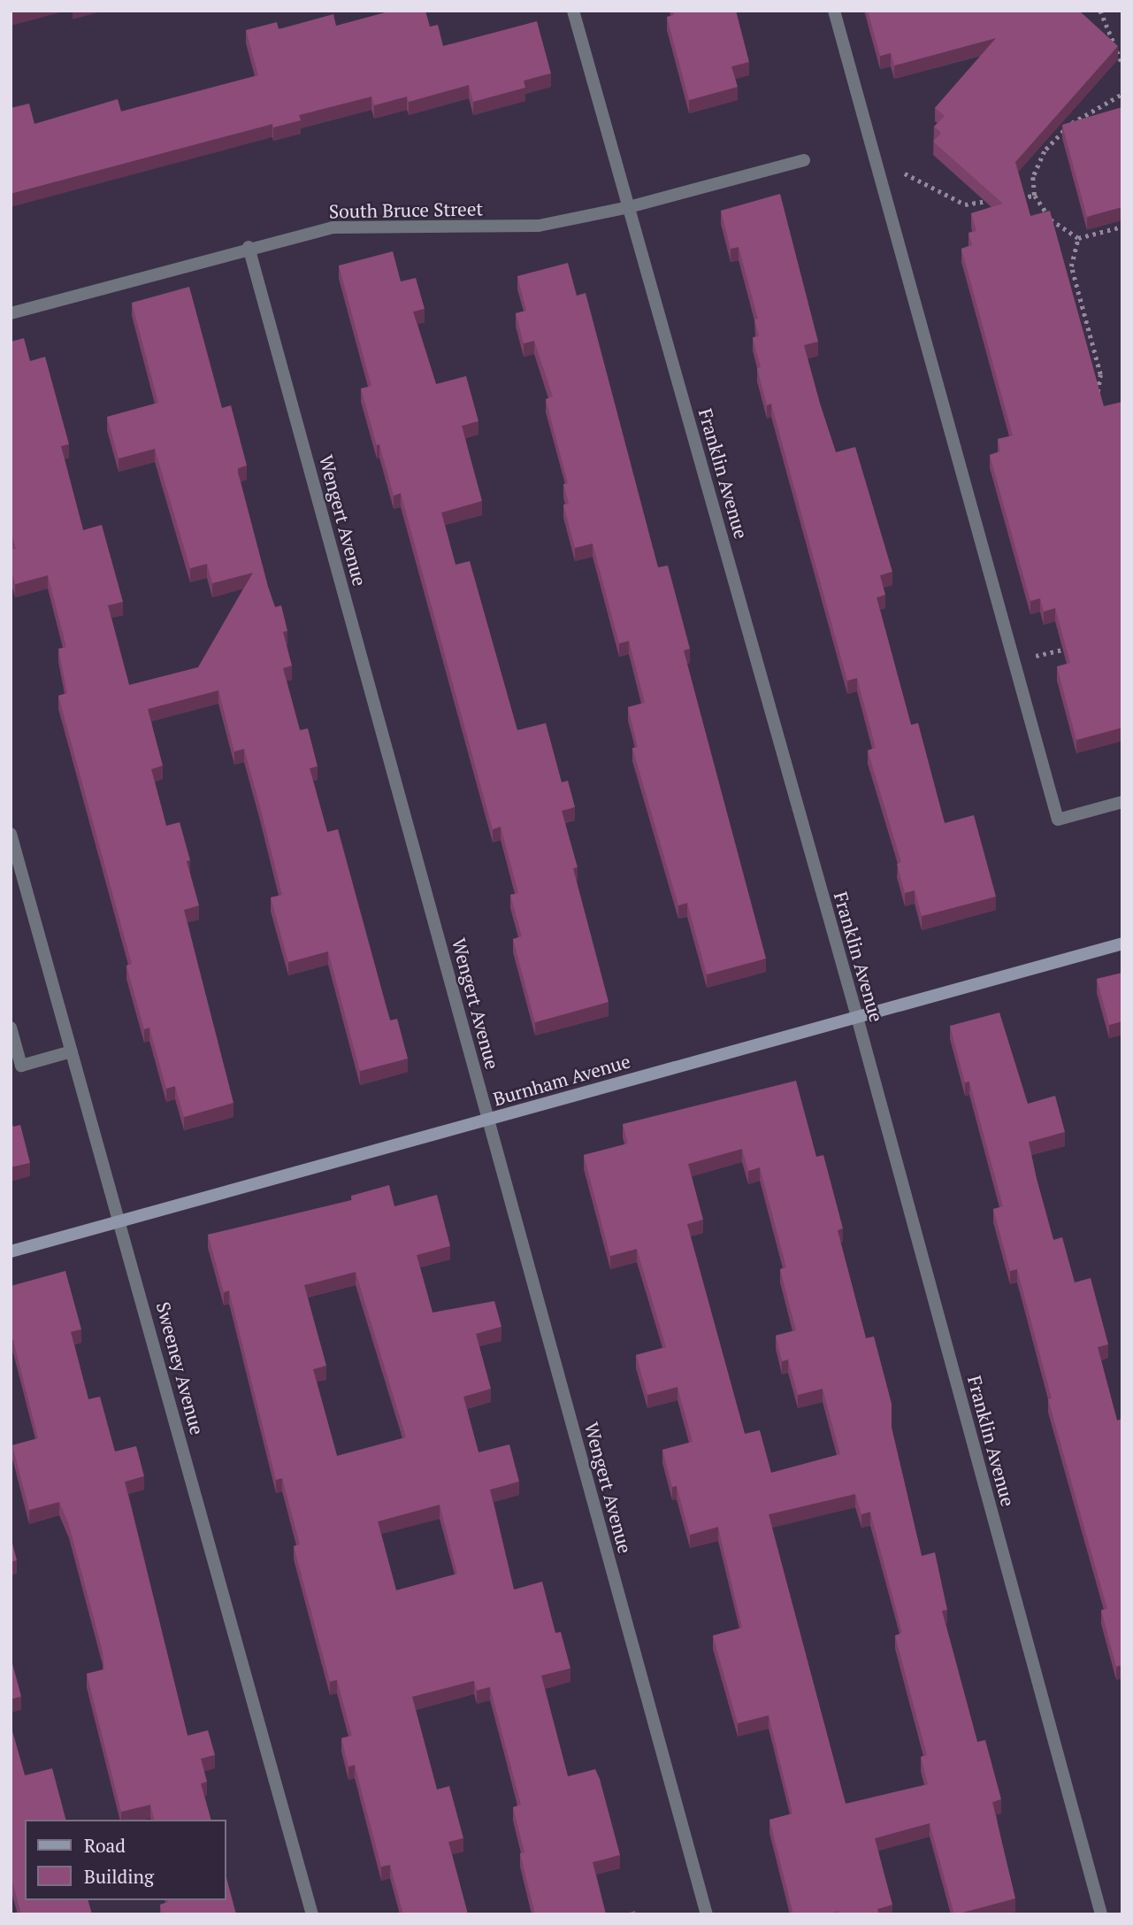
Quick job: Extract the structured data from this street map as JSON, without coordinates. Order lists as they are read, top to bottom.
{
  "streets": {
    "street": [
      "South Bruce Street",
      "Franklin Avenue",
      "Wengert Avenue",
      "Burnham Avenue",
      "Sweeney Avenue"
    ]
  },
  "crossings": [
    ["South Bruce Street", "Franklin Avenue"],
    ["South Bruce Street", "Wengert Avenue"],
    ["Franklin Avenue", "Burnham Avenue"],
    ["Wengert Avenue", "Burnham Avenue"],
    ["Burnham Avenue", "Sweeney Avenue"]
  ],
  "legend": ["Road", "Building"]
}
